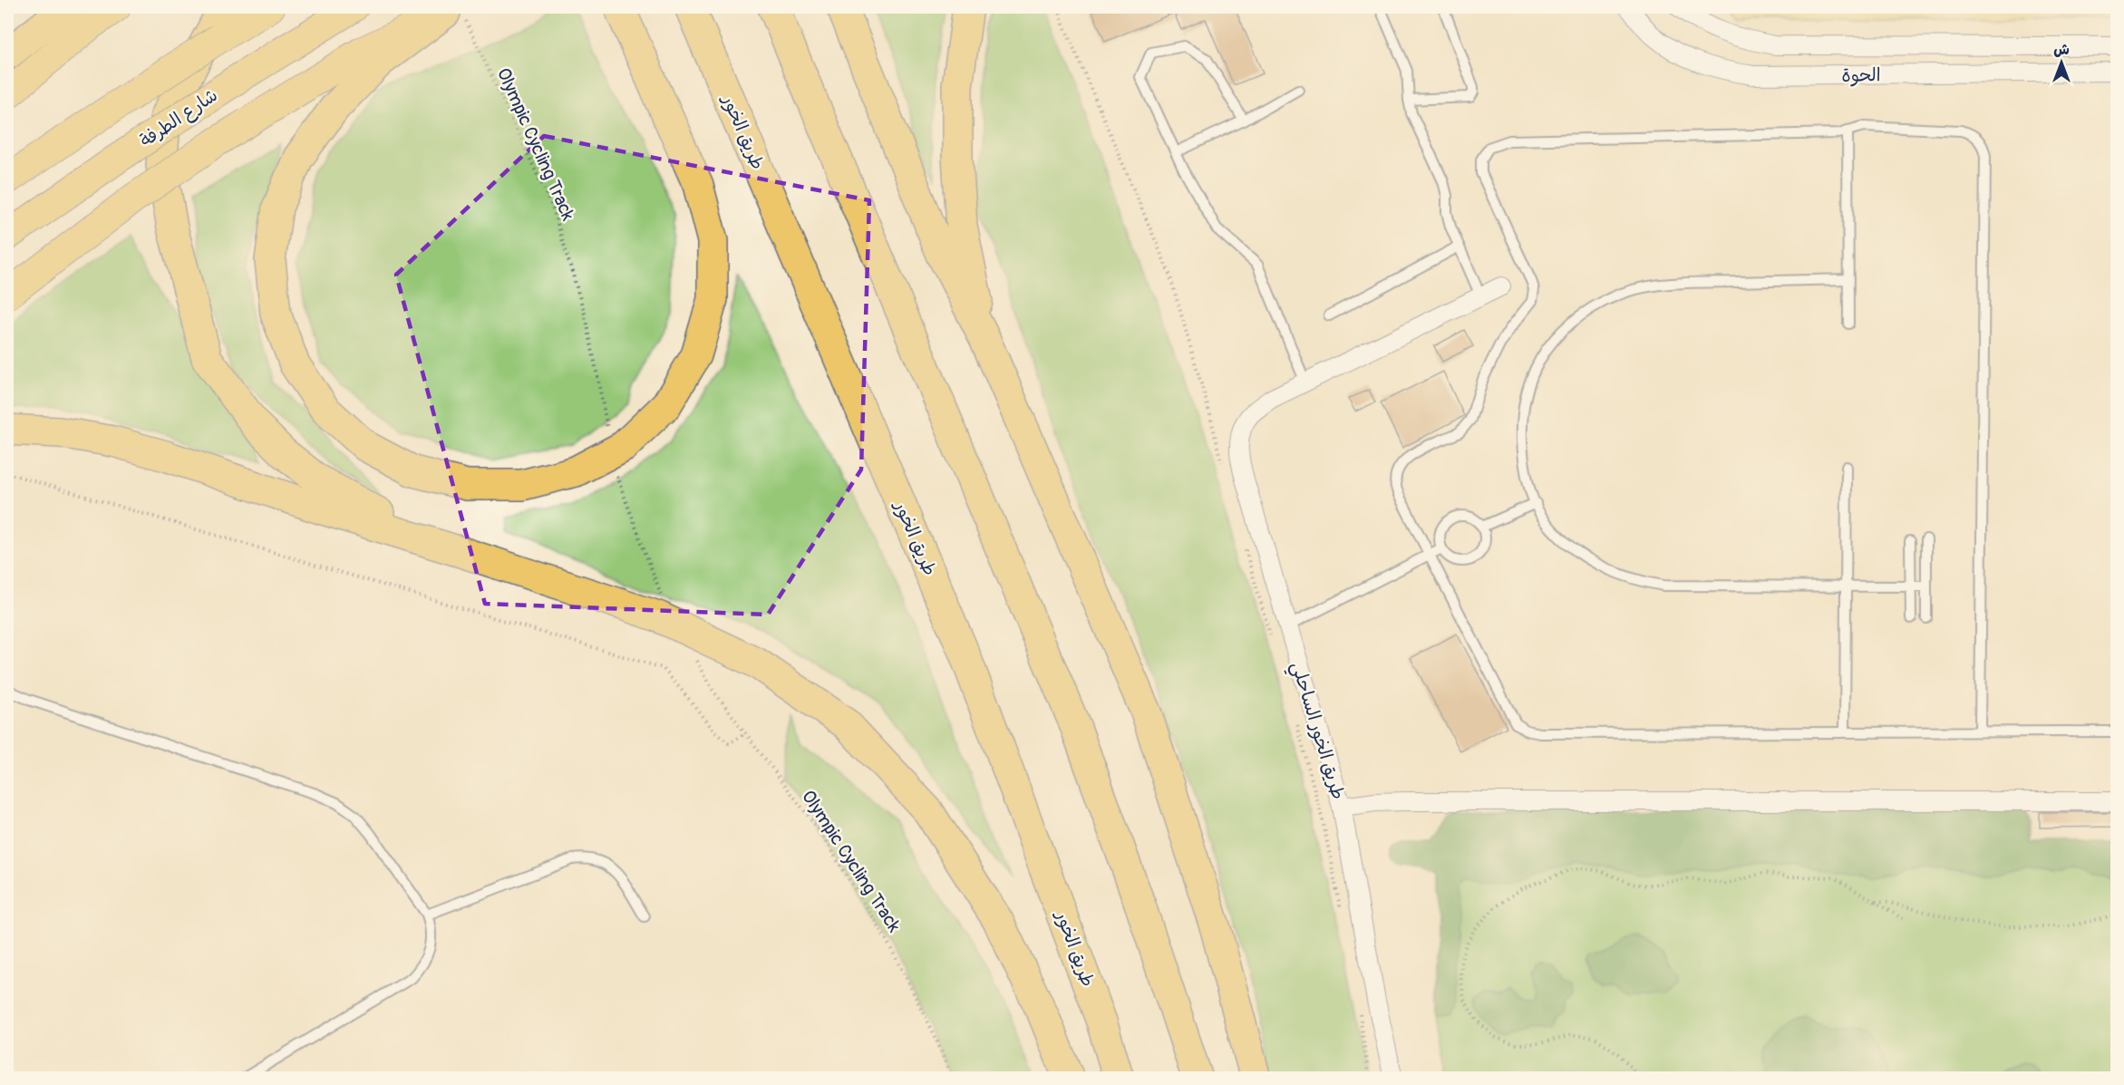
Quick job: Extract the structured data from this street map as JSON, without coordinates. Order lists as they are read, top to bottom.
{
  "streets": {
    "highway": ["طريق الخور"],
    "main road": ["شارع الطرفة"],
    "street": ["الحوة", "طريق الخور الساحلي"],
    "path": ["Olympic Cycling Track"]
  },
  "north": "top"
}
